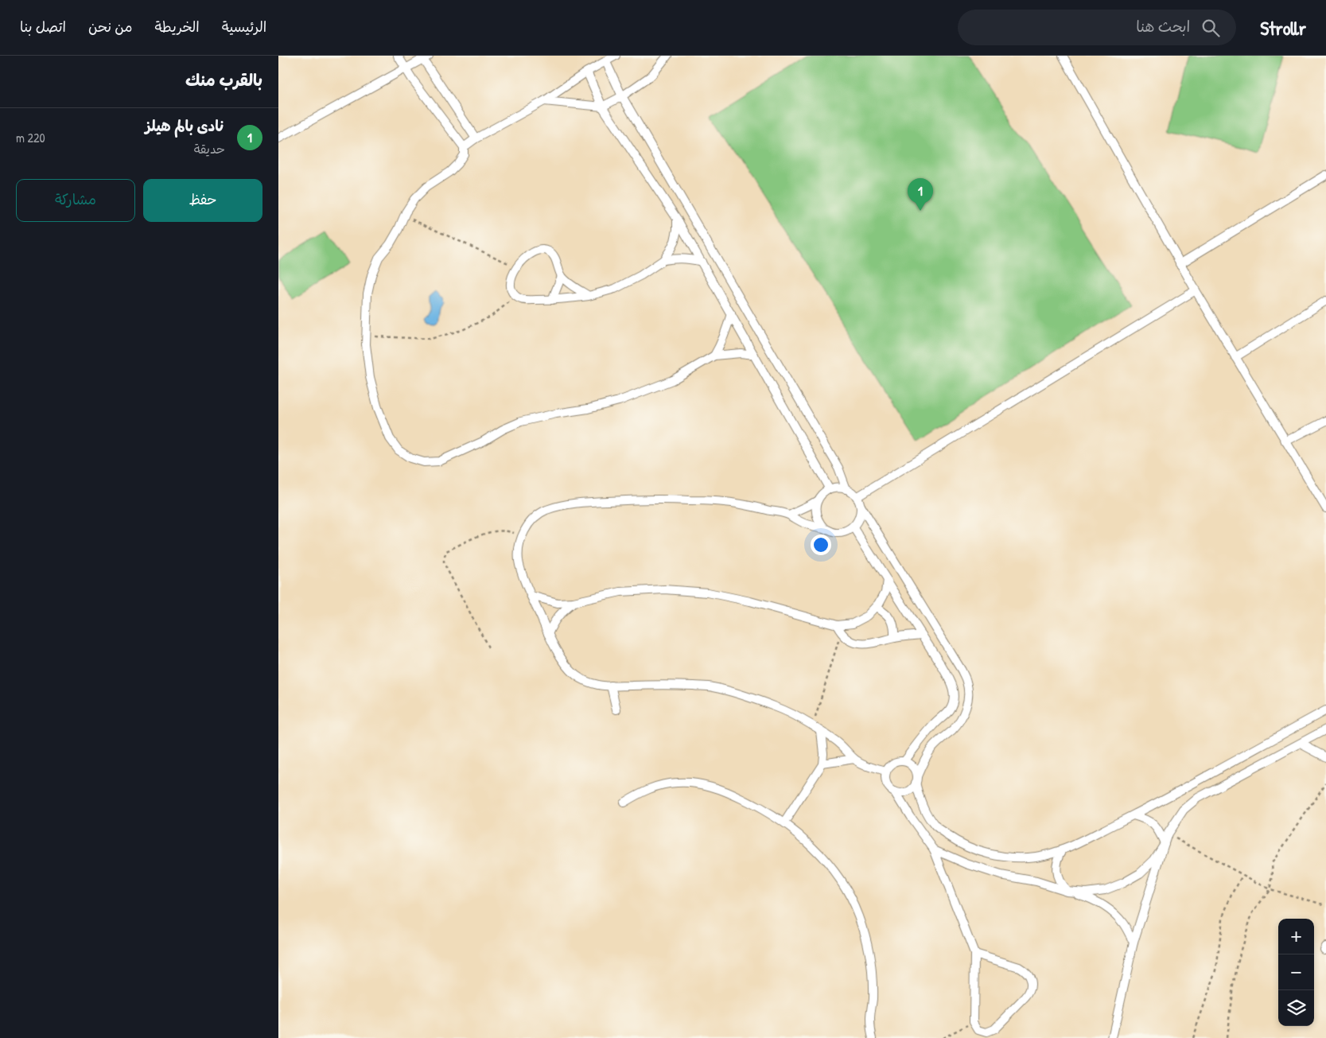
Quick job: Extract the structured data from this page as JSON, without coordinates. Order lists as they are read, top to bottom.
{
  "page": {
    "header": "Strollr",
    "search": "ابحث هنا",
    "nav": [
      "الرئيسية",
      "الخريطة",
      "من نحن",
      "اتصل بنا"
    ],
    "heading": "بالقرب منك",
    "list": [
      {
        "mark": "1",
        "name": "نادى بالم هيلز",
        "note": "حديقة",
        "value": "220 m"
      }
    ],
    "buttons": ["حفظ", "مشاركة"],
    "pins": "1",
    "map_buttons": ["+", "−"]
  }
}
